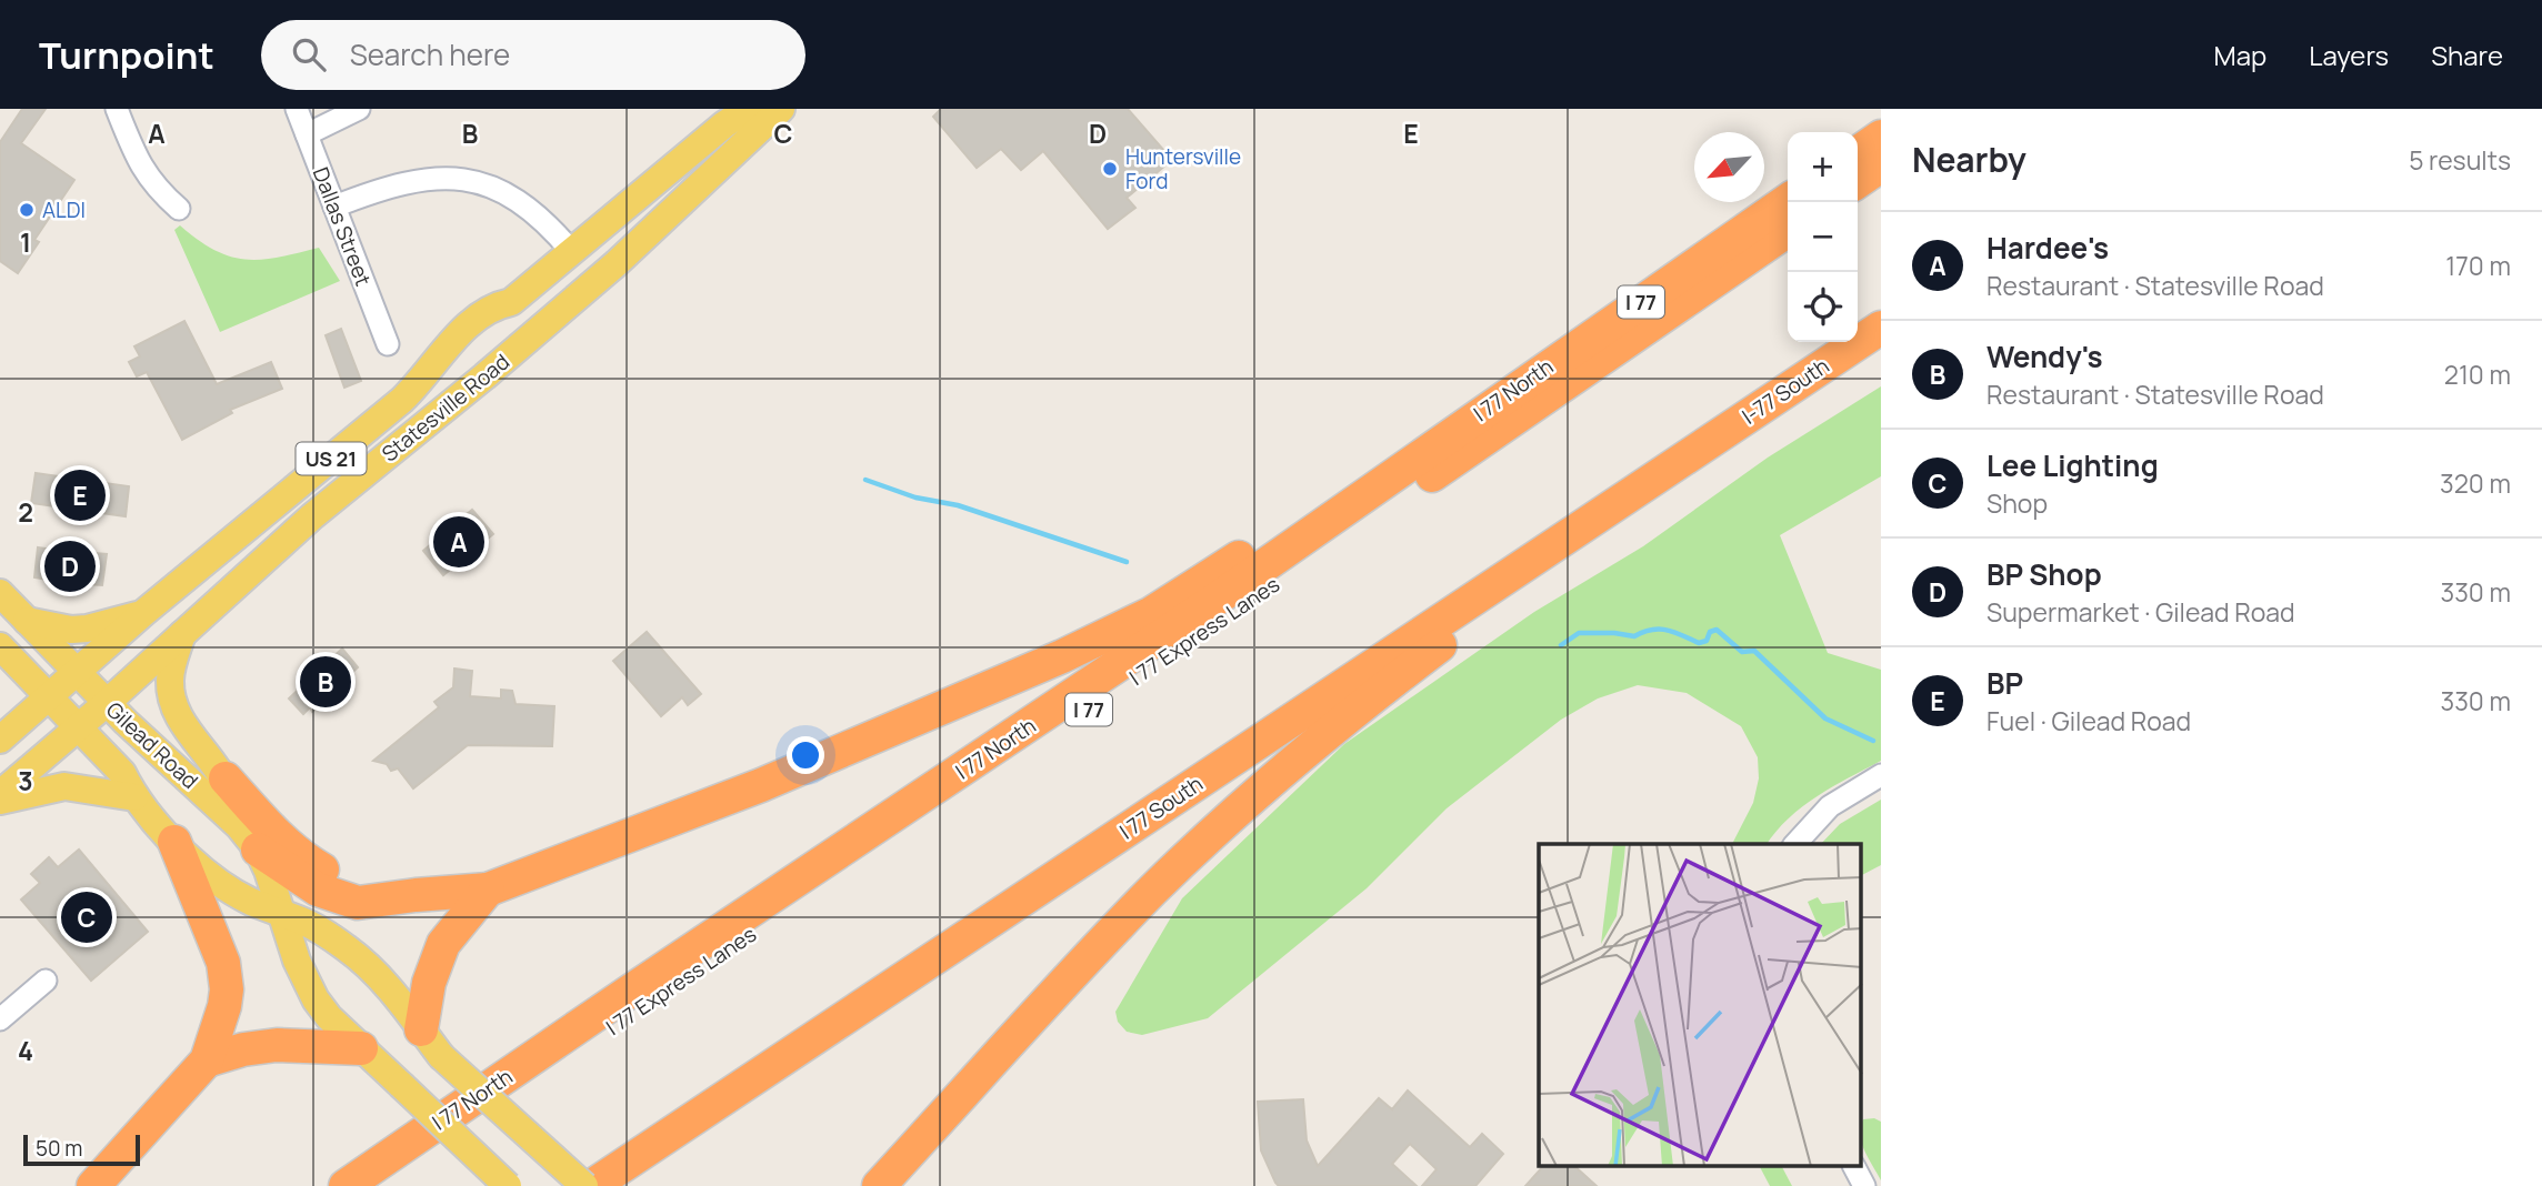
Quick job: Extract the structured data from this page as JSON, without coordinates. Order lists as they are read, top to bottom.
{
  "streets": {
    "highway": [
      "I 77",
      "I 77 North",
      "I-77 South",
      "I 77 Express Lanes",
      "I 77 South"
    ],
    "main road": ["Statesville Road", "US 21", "Gilead Road"],
    "street": ["Dallas Street"]
  },
  "crossings": [
    ["I-77 South", "I 77 South"],
    ["Statesville Road", "Gilead Road"]
  ],
  "places": ["Huntersville Ford", "ALDI"],
  "scale_bar": "50 m",
  "north": "bottom left",
  "page": {
    "header": "Turnpoint",
    "search": "Search here",
    "nav": ["Map", "Layers", "Share"],
    "heading": ["Nearby", "5 results"],
    "map_buttons": ["+", "−"],
    "list": [
      {
        "mark": "A",
        "name": "Hardee's",
        "note": "Restaurant · Statesville Road",
        "value": "170 m"
      },
      {
        "mark": "B",
        "name": "Wendy's",
        "note": "Restaurant · Statesville Road",
        "value": "210 m"
      },
      {
        "mark": "C",
        "name": "Lee Lighting",
        "note": "Shop",
        "value": "320 m"
      },
      {
        "mark": "D",
        "name": "BP Shop",
        "note": "Supermarket · Gilead Road",
        "value": "330 m"
      },
      {
        "mark": "E",
        "name": "BP",
        "note": "Fuel · Gilead Road",
        "value": "330 m"
      }
    ],
    "pins": [
      "E",
      "A",
      "D",
      "B",
      "C"
    ],
    "scale": "50 m"
  },
  "grid": {
    "columns": [
      "A",
      "B",
      "C",
      "D",
      "E"
    ],
    "rows": [
      "1",
      "2",
      "3",
      "4"
    ]
  }
}
